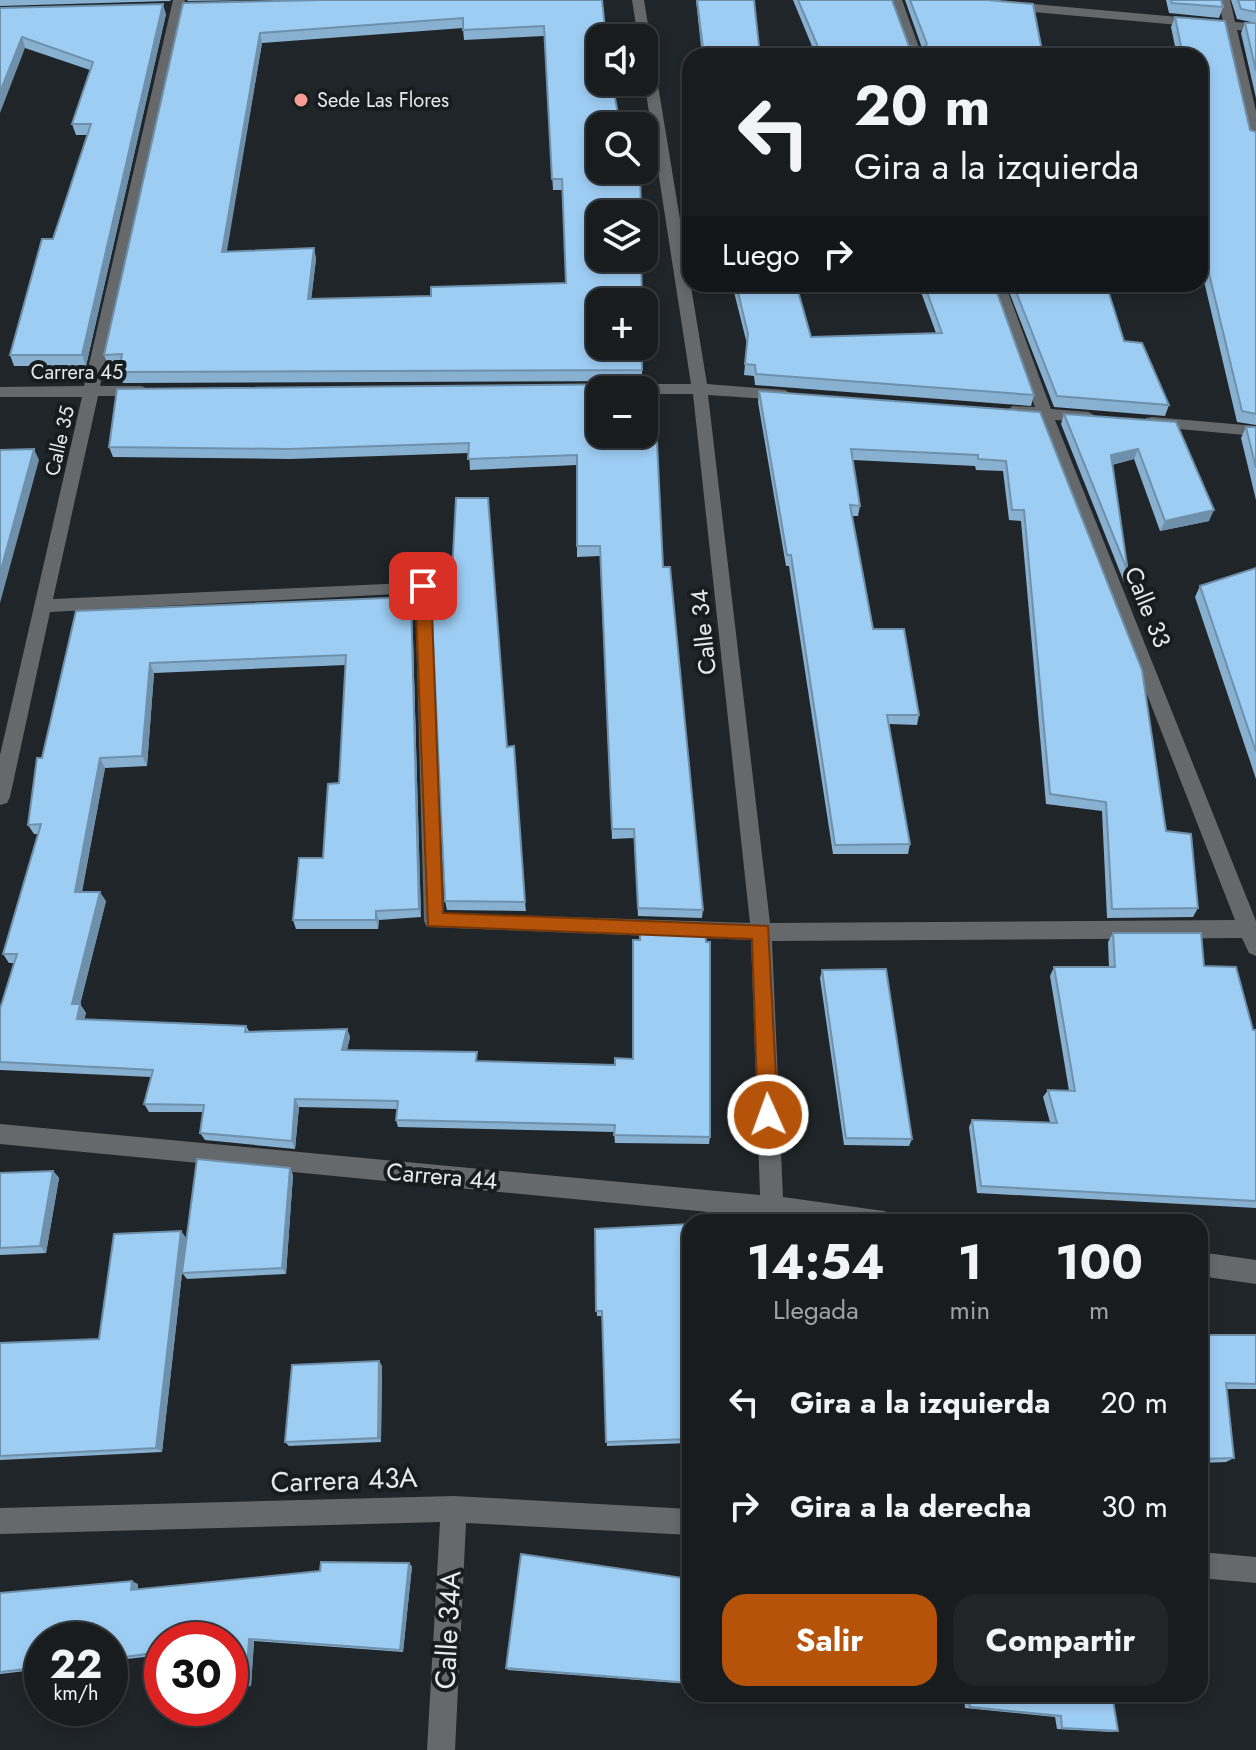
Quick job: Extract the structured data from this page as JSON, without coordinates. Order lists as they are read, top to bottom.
{
  "streets": {
    "street": [
      "Carrera 45",
      "Calle 35",
      "Calle 33",
      "Calle 34",
      "Carrera 44",
      "Carrera 43A",
      "Calle 34A"
    ]
  },
  "crossings": [
    ["Carrera 45", "Calle 35"],
    ["Calle 34", "Carrera 44"],
    ["Carrera 43A", "Calle 34A"]
  ],
  "places": ["Sede Las Flores"],
  "page": {
    "map_buttons": ["+", "−"],
    "turn": ["20 m", "Gira a la izquierda"],
    "then": "Luego",
    "eta": [
      "14:54",
      "Llegada",
      "1",
      "min",
      "100",
      "m"
    ],
    "list": [
      {
        "name": "Gira a la izquierda",
        "value": "20 m"
      },
      {
        "name": "Gira a la derecha",
        "value": "30 m"
      }
    ],
    "buttons": ["Salir", "Compartir"],
    "speed": "22 km/h",
    "limit": "30"
  }
}
